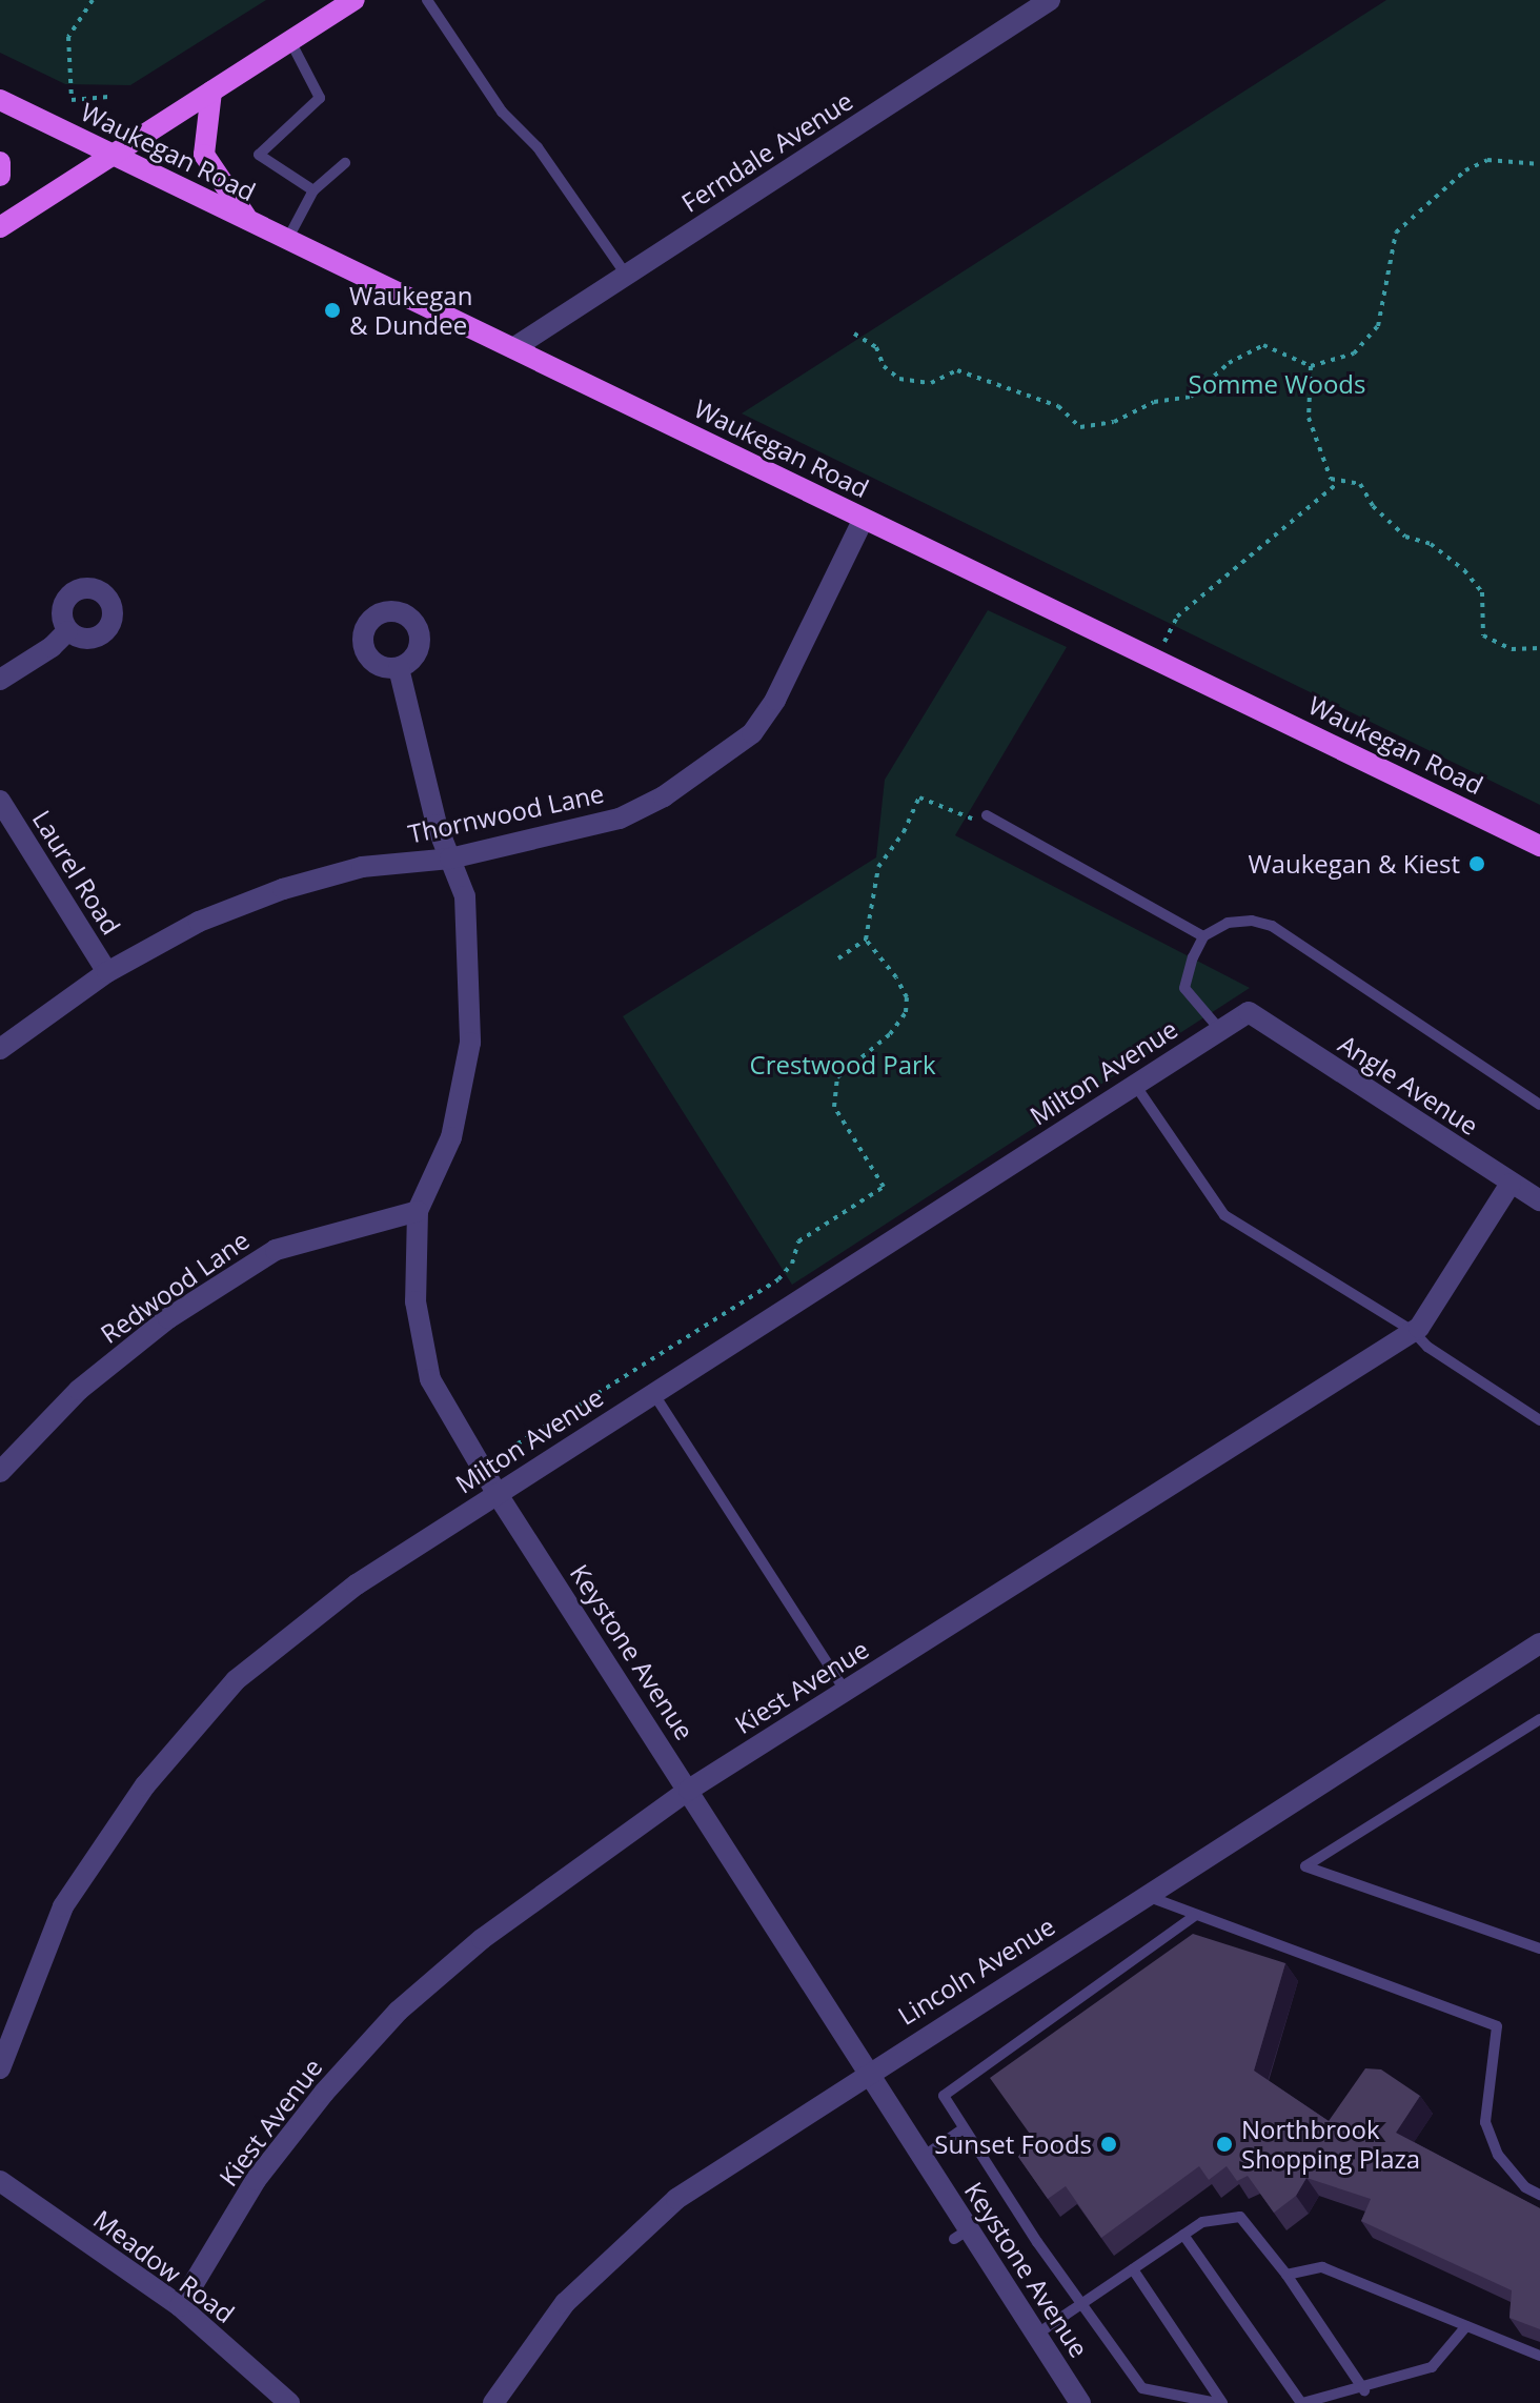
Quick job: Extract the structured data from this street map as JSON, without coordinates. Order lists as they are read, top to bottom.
{
  "streets": {
    "main road": ["Waukegan Road"],
    "street": [
      "Ferndale Avenue",
      "Thornwood Lane",
      "Laurel Road",
      "Milton Avenue",
      "Angle Avenue",
      "Redwood Lane",
      "Keystone Avenue",
      "Kiest Avenue",
      "Lincoln Avenue",
      "Meadow Road"
    ]
  },
  "crossings": [
    ["Waukegan Road", "Ferndale Avenue"],
    ["Waukegan Road", "Thornwood Lane"],
    ["Thornwood Lane", "Laurel Road"],
    ["Thornwood Lane", "Keystone Avenue"],
    ["Milton Avenue", "Angle Avenue"],
    ["Milton Avenue", "Keystone Avenue"],
    ["Angle Avenue", "Kiest Avenue"],
    ["Redwood Lane", "Keystone Avenue"],
    ["Keystone Avenue", "Kiest Avenue"],
    ["Keystone Avenue", "Lincoln Avenue"],
    ["Kiest Avenue", "Meadow Road"]
  ],
  "parks": ["Somme Woods", "Crestwood Park"],
  "places": [
    "Waukegan & Dundee",
    "Waukegan & Kiest",
    "Sunset Foods",
    "Northbrook Shopping Plaza"
  ]
}
